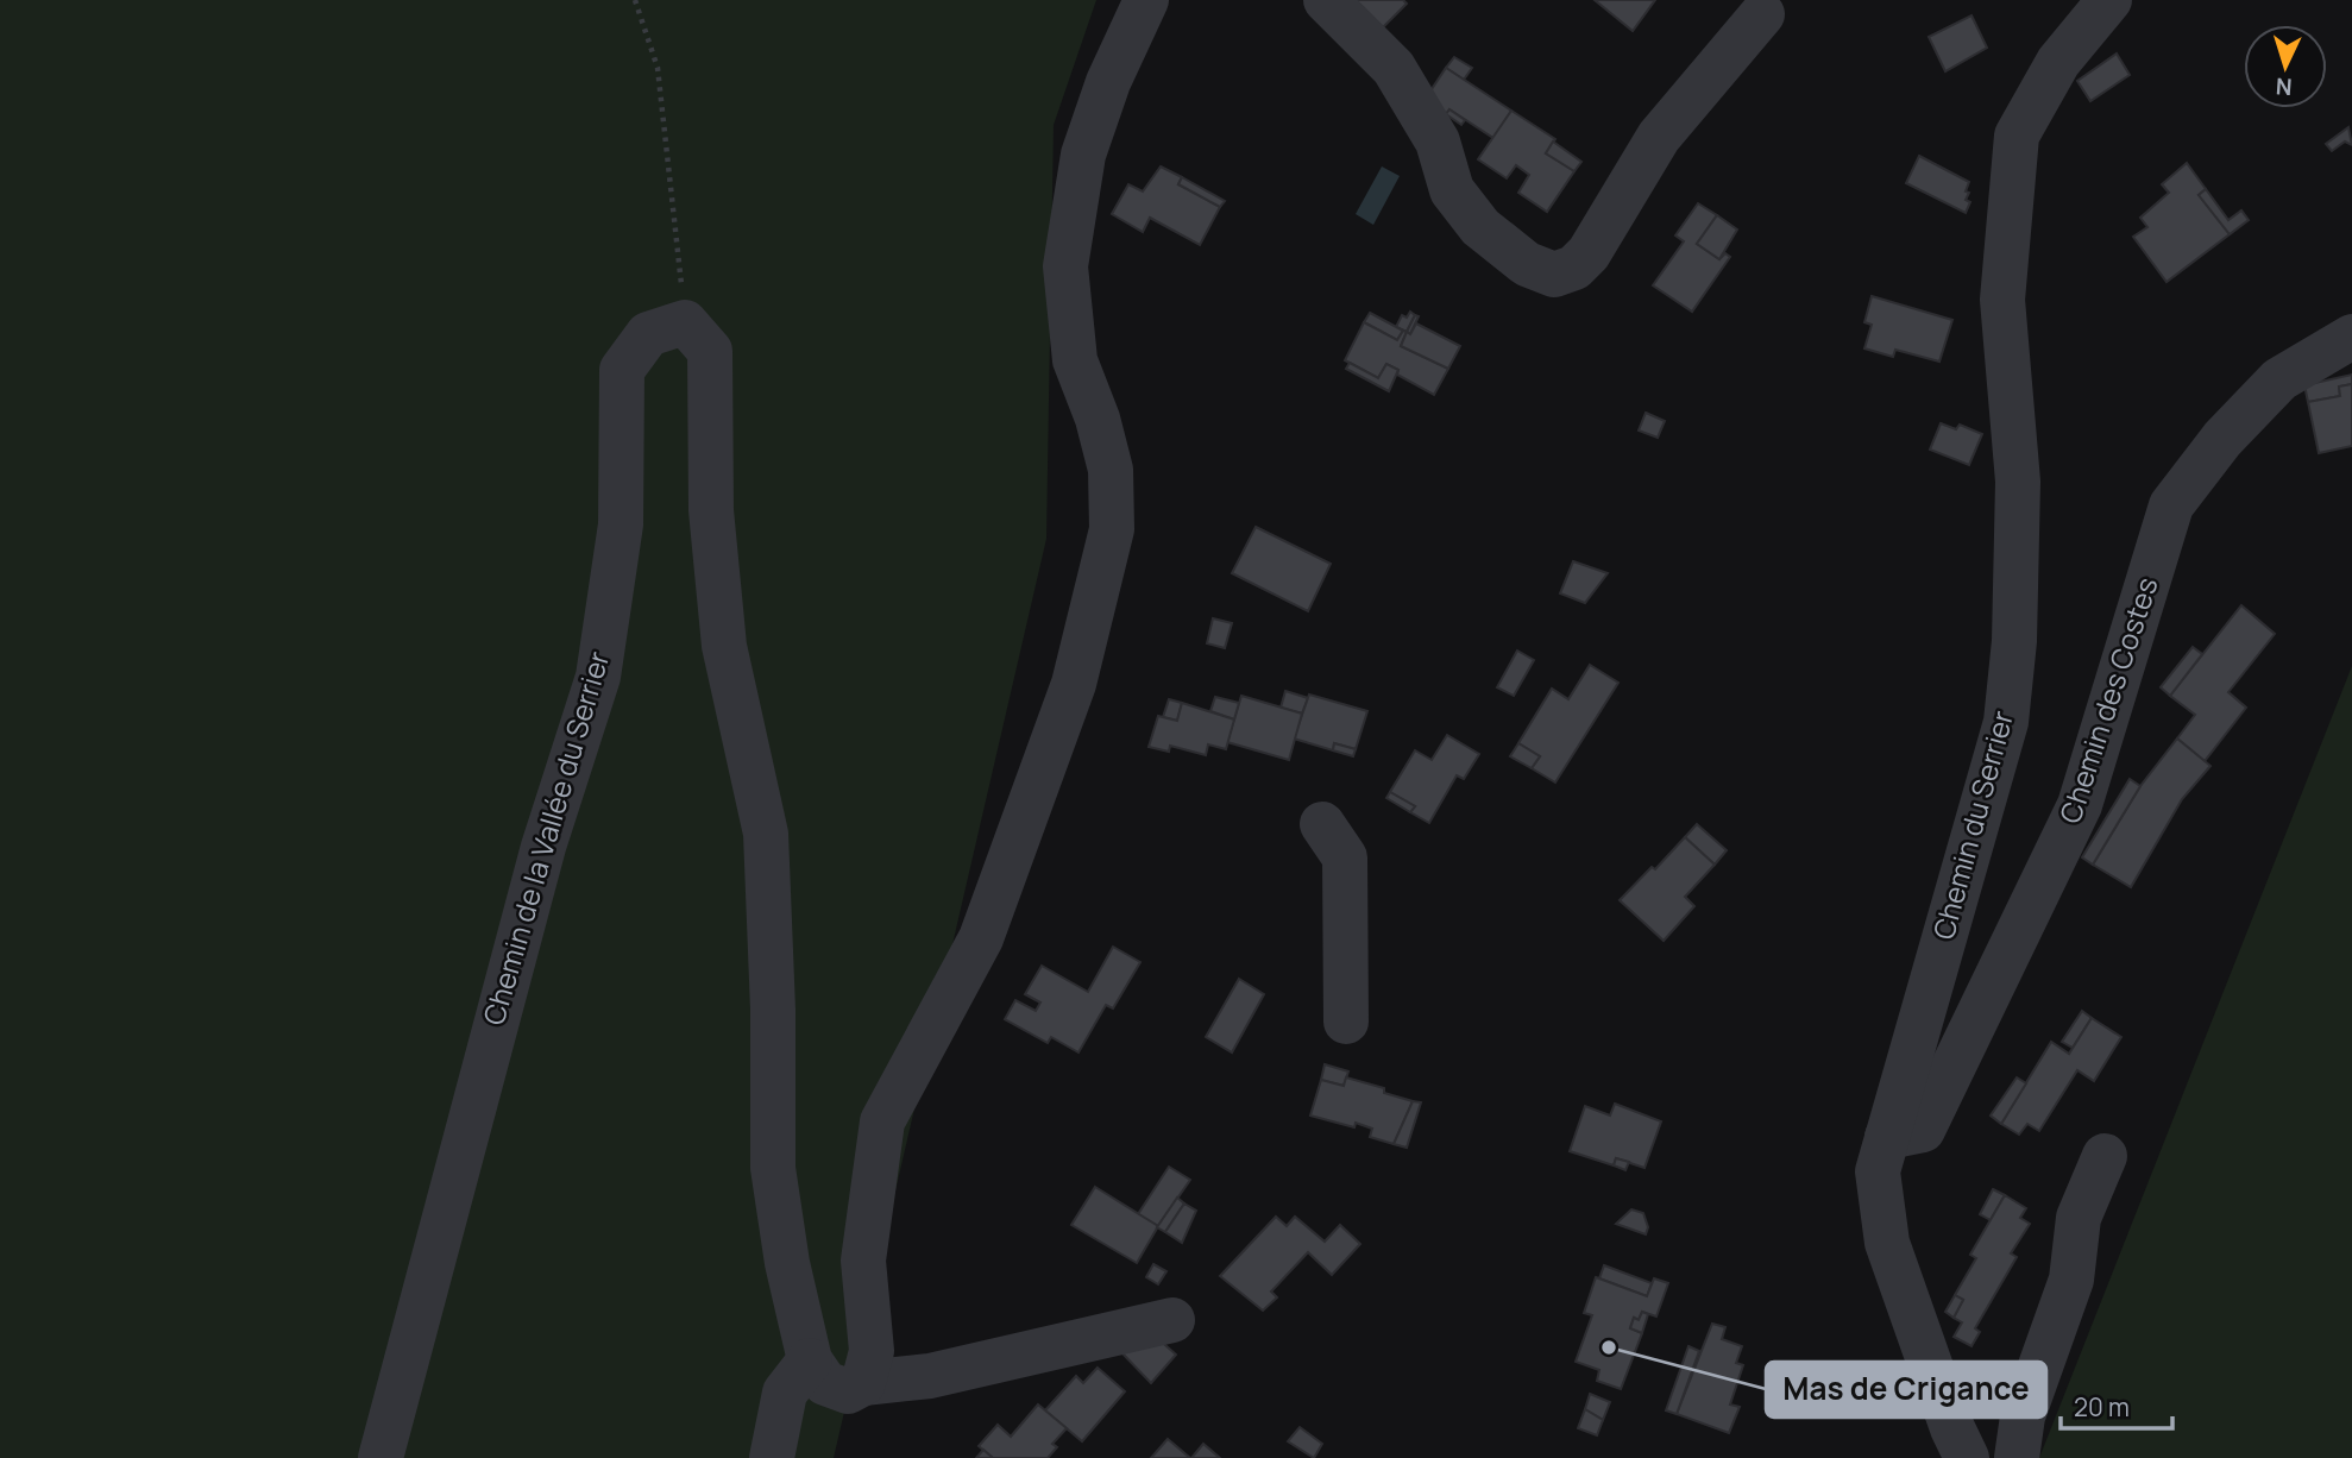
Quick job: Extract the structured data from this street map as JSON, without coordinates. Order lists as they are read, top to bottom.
{
  "streets": {
    "street": ["Chemin des Costes", "Chemin du Serrier", "Chemin de la Vallée du Serrier"]
  },
  "crossings": [
    ["Chemin des Costes", "Chemin du Serrier"]
  ],
  "places": ["Mas de Crigance"],
  "scale_bar": "20 m",
  "north": "bottom"
}
